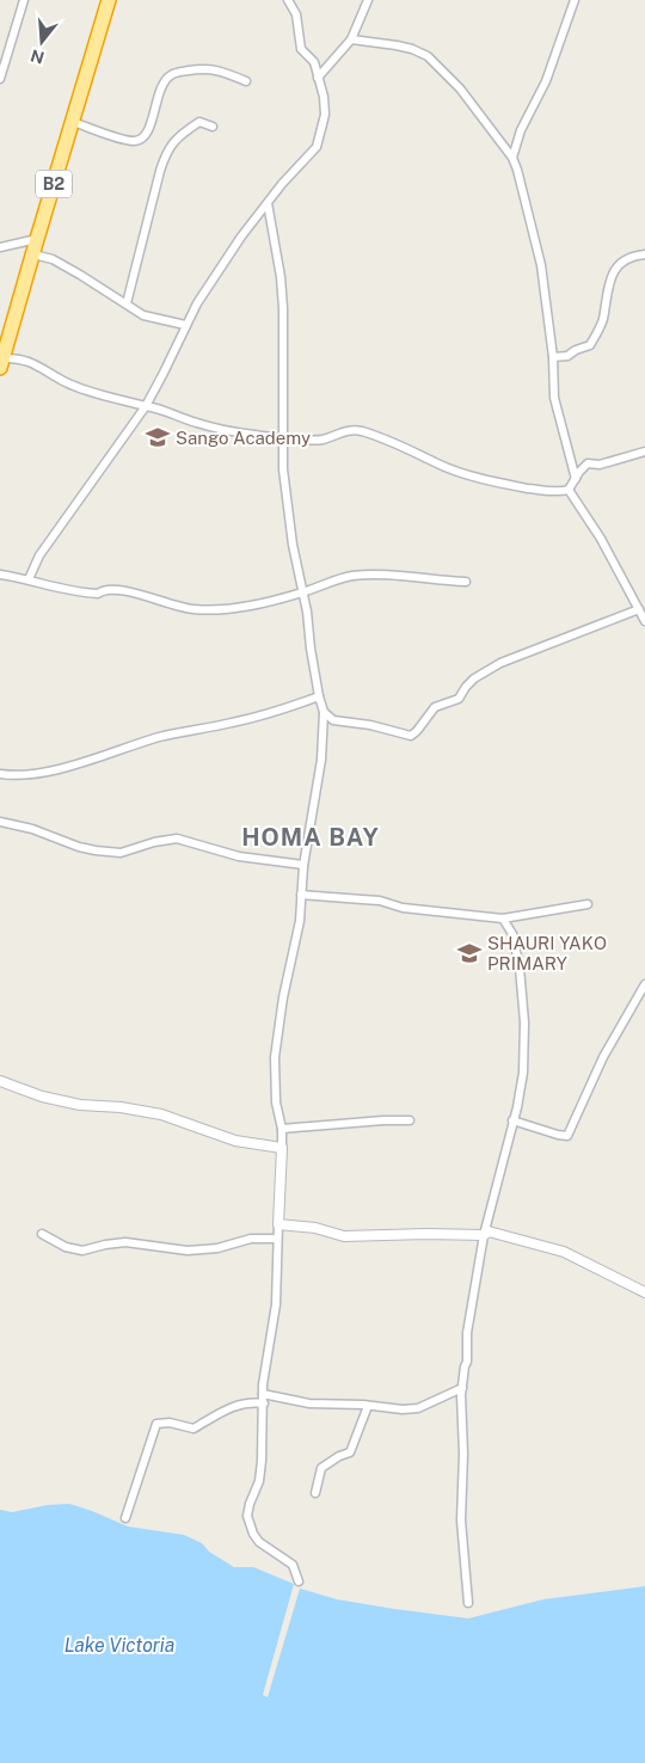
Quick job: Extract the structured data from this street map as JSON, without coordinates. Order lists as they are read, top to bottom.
{
  "streets": {
    "highway": ["B2"]
  },
  "districts": ["HOMA BAY"],
  "water": ["Lake Victoria"],
  "places": {
    "school or university": ["Sango Academy", "SHAURI YAKO PRIMARY"]
  },
  "north": "bottom"
}
